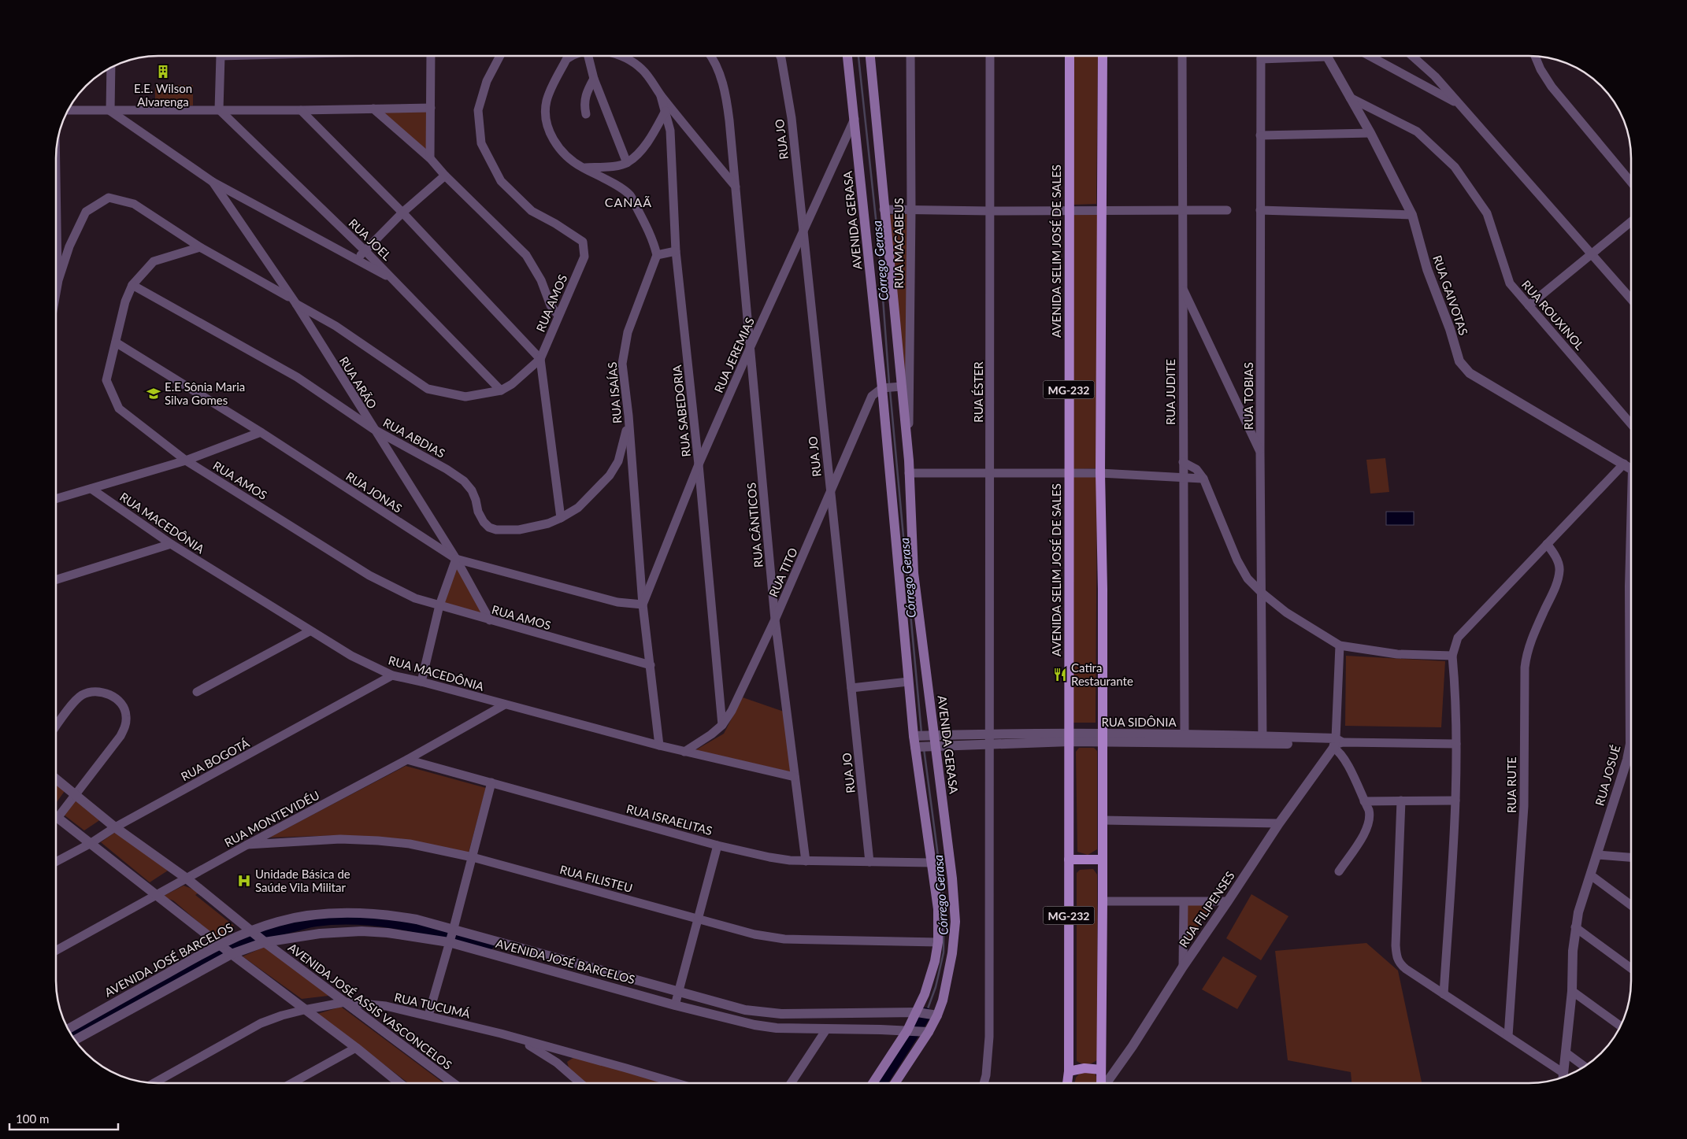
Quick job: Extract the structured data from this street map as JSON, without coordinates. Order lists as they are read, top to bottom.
{
  "streets": {
    "main road": ["AVENIDA GERASA", "AVENIDA SELIM JOSÉ DE SALES", "MG-232"],
    "street": [
      "RUA JO",
      "RUA JOEL",
      "RUA MACABEUS",
      "RUA GAIVOTAS",
      "RUA AMOS",
      "RUA ROUXINOL",
      "RUA JEREMIAS",
      "RUA ARÃO",
      "RUA ÉSTER",
      "RUA JUDITE",
      "RUA ISAÍAS",
      "RUA TOBIAS",
      "RUA SABEDORIA",
      "RUA ABDIAS",
      "RUA JONAS",
      "RUA MACEDÔNIA",
      "RUA CÂNTICOS",
      "RUA TITO",
      "RUA SIDÔNIA",
      "RUA BOGOTÁ",
      "RUA JOSUÉ",
      "RUA RUTE",
      "RUA MONTEVIDÉU",
      "RUA ISRAELITAS",
      "RUA FILISTEU",
      "RUA FILIPENSES",
      "AVENIDA JOSÉ BARCELOS",
      "RUA TUCUMÁ",
      "AVENIDA JOSÉ ASSIS VASCONCELOS"
    ]
  },
  "crossings": [
    ["RUA JO", "RUA JEREMIAS"],
    ["RUA JO", "RUA TITO"],
    ["RUA JO", "RUA ISRAELITAS"],
    ["AVENIDA GERASA", "RUA MACABEUS"],
    ["AVENIDA GERASA", "RUA JEREMIAS"],
    ["AVENIDA GERASA", "RUA TITO"],
    ["AVENIDA GERASA", "RUA SIDÔNIA"],
    ["AVENIDA GERASA", "RUA ISRAELITAS"],
    ["AVENIDA GERASA", "RUA FILISTEU"],
    ["AVENIDA GERASA", "AVENIDA JOSÉ BARCELOS"],
    ["RUA JOEL", "RUA AMOS"],
    ["AVENIDA SELIM JOSÉ DE SALES", "RUA SIDÔNIA"],
    ["RUA GAIVOTAS", "RUA ROUXINOL"],
    ["RUA AMOS", "RUA ARÃO"],
    ["RUA AMOS", "RUA ISAÍAS"],
    ["RUA AMOS", "RUA ABDIAS"],
    ["RUA AMOS", "RUA JONAS"],
    ["RUA JEREMIAS", "RUA ISAÍAS"],
    ["RUA JEREMIAS", "RUA SABEDORIA"],
    ["RUA JEREMIAS", "RUA JONAS"],
    ["RUA JEREMIAS", "RUA CÂNTICOS"],
    ["RUA ARÃO", "RUA ABDIAS"],
    ["RUA ARÃO", "RUA JONAS"],
    ["MG-232", "RUA SIDÔNIA"],
    ["RUA ÉSTER", "RUA SIDÔNIA"],
    ["RUA JUDITE", "RUA SIDÔNIA"],
    ["RUA ISAÍAS", "RUA ABDIAS"],
    ["RUA ISAÍAS", "RUA JONAS"],
    ["RUA ISAÍAS", "RUA MACEDÔNIA"],
    ["RUA TOBIAS", "RUA SIDÔNIA"],
    ["RUA SABEDORIA", "RUA TITO"],
    ["RUA MACEDÔNIA", "RUA CÂNTICOS"],
    ["RUA MACEDÔNIA", "RUA TITO"],
    ["RUA MACEDÔNIA", "RUA BOGOTÁ"],
    ["RUA MACEDÔNIA", "RUA MONTEVIDÉU"],
    ["RUA CÂNTICOS", "RUA TITO"],
    ["RUA CÂNTICOS", "RUA ISRAELITAS"],
    ["RUA SIDÔNIA", "RUA FILIPENSES"],
    ["RUA BOGOTÁ", "AVENIDA JOSÉ ASSIS VASCONCELOS"],
    ["RUA MONTEVIDÉU", "RUA ISRAELITAS"],
    ["RUA MONTEVIDÉU", "RUA FILISTEU"],
    ["RUA MONTEVIDÉU", "AVENIDA JOSÉ ASSIS VASCONCELOS"],
    ["AVENIDA JOSÉ BARCELOS", "AVENIDA JOSÉ ASSIS VASCONCELOS"],
    ["RUA TUCUMÁ", "AVENIDA JOSÉ ASSIS VASCONCELOS"]
  ],
  "districts": ["CANAÃ"],
  "water": ["Córrego Gerasa"],
  "places": {
    "building": ["E.E. Wilson Alvarenga"],
    "school or university": ["E.E Sônia Maria Silva Gomes"],
    "restaurant": ["Catira Restaurante"],
    "hospital": ["Unidade Básica de Saúde Vila Militar"]
  },
  "scale_bar": "100 m"
}
